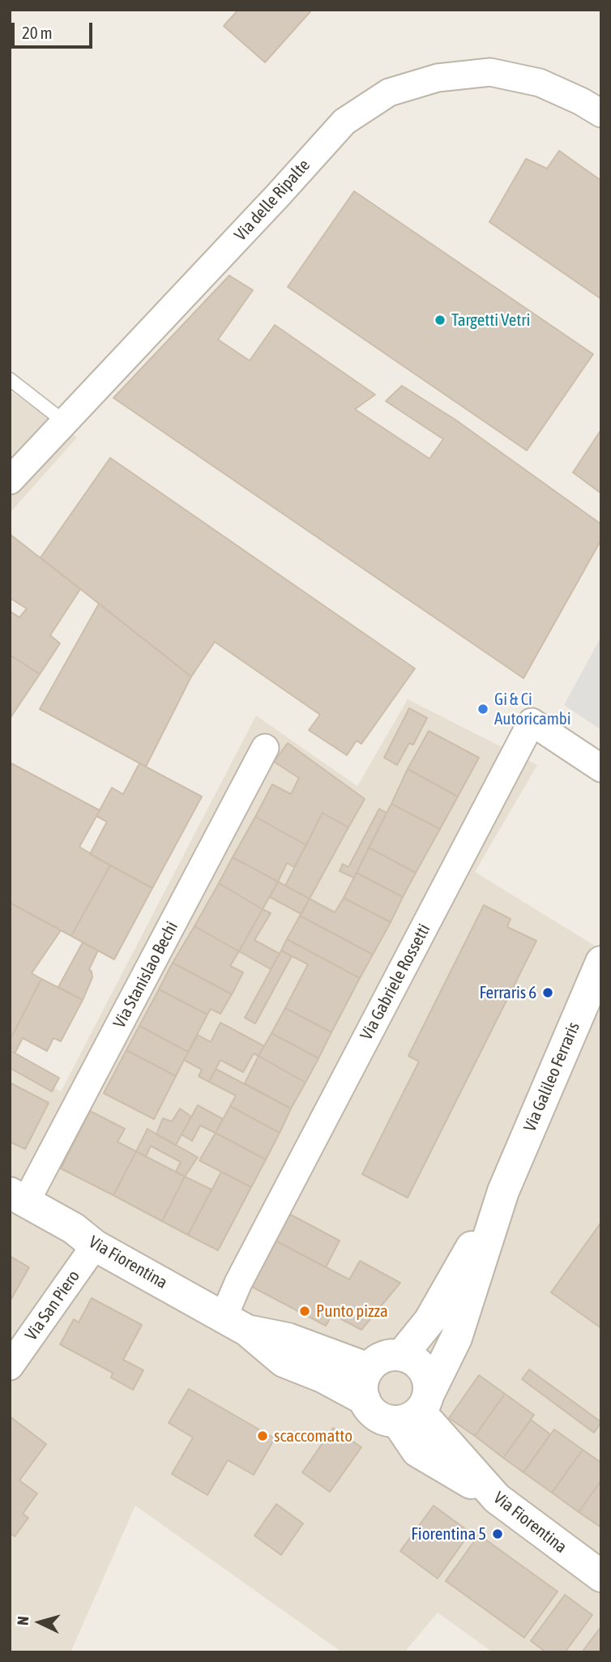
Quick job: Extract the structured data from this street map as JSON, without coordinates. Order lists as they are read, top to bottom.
{
  "streets": {
    "street": [
      "Via delle Ripalte",
      "Via Stanislao Bechi",
      "Via Gabriele Rossetti",
      "Via Galileo Ferraris",
      "Via Fiorentina",
      "Via San Piero"
    ]
  },
  "crossings": [
    ["Via Stanislao Bechi", "Via Fiorentina"],
    ["Via Gabriele Rossetti", "Via Fiorentina"],
    ["Via Galileo Ferraris", "Via Fiorentina"],
    ["Via Fiorentina", "Via San Piero"]
  ],
  "places": [
    "Targetti Vetri",
    "Gi & Ci Autoricambi",
    "Ferraris 6",
    "Punto pizza",
    "scaccomatto",
    "Fiorentina 5"
  ],
  "scale_bar": "20 m",
  "north": "left"
}
